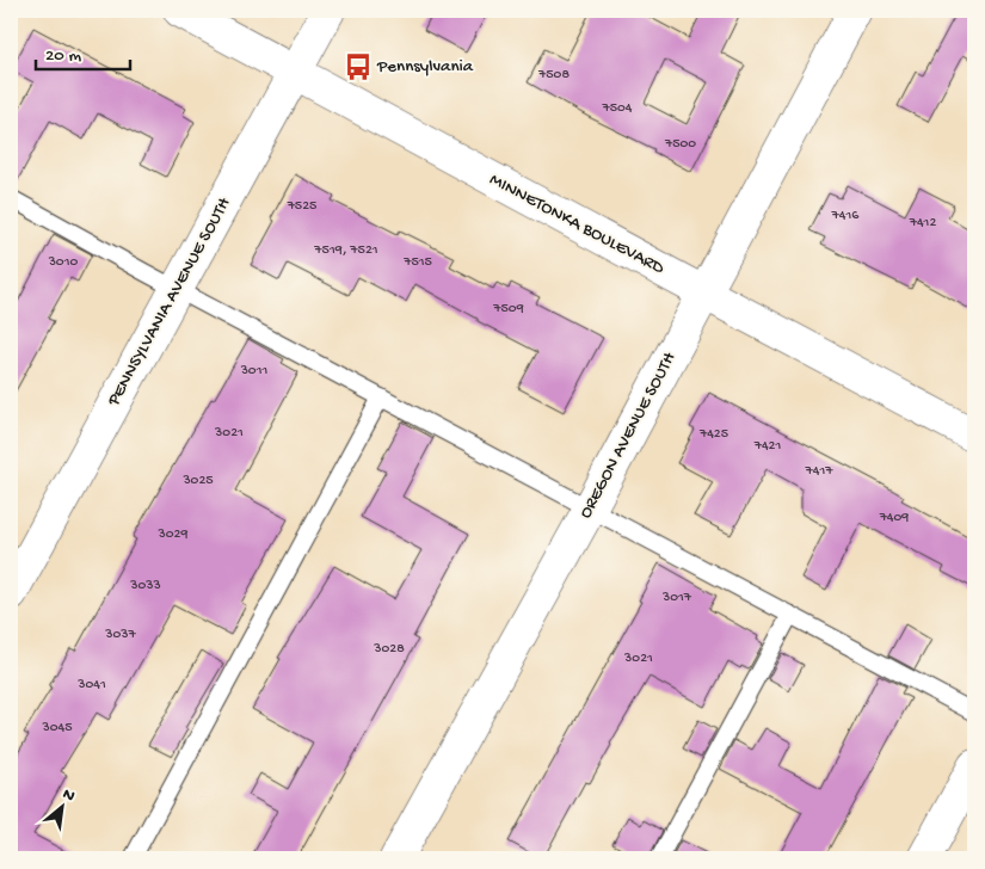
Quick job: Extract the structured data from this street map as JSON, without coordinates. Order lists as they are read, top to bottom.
{
  "streets": {
    "street": ["MINNETONKA BOULEVARD", "PENNSYLVANIA AVENUE SOUTH", "OREGON AVENUE SOUTH"]
  },
  "crossings": [
    ["MINNETONKA BOULEVARD", "PENNSYLVANIA AVENUE SOUTH"],
    ["MINNETONKA BOULEVARD", "OREGON AVENUE SOUTH"]
  ],
  "places": {
    "bus stop": ["Pennsylvania"]
  },
  "house_numbers": [
    "7508",
    "7504",
    "7500",
    "7525",
    "7416",
    "7412",
    "7519, 7521",
    "3010",
    "7515",
    "7509",
    "3011",
    "3021",
    "7425",
    "7421",
    "7417",
    "3025",
    "7409",
    "3029",
    "3033",
    "3017",
    "3037",
    "3028",
    "3021",
    "3041",
    "3045"
  ],
  "scale_bar": "20 m",
  "north": "top right"
}
